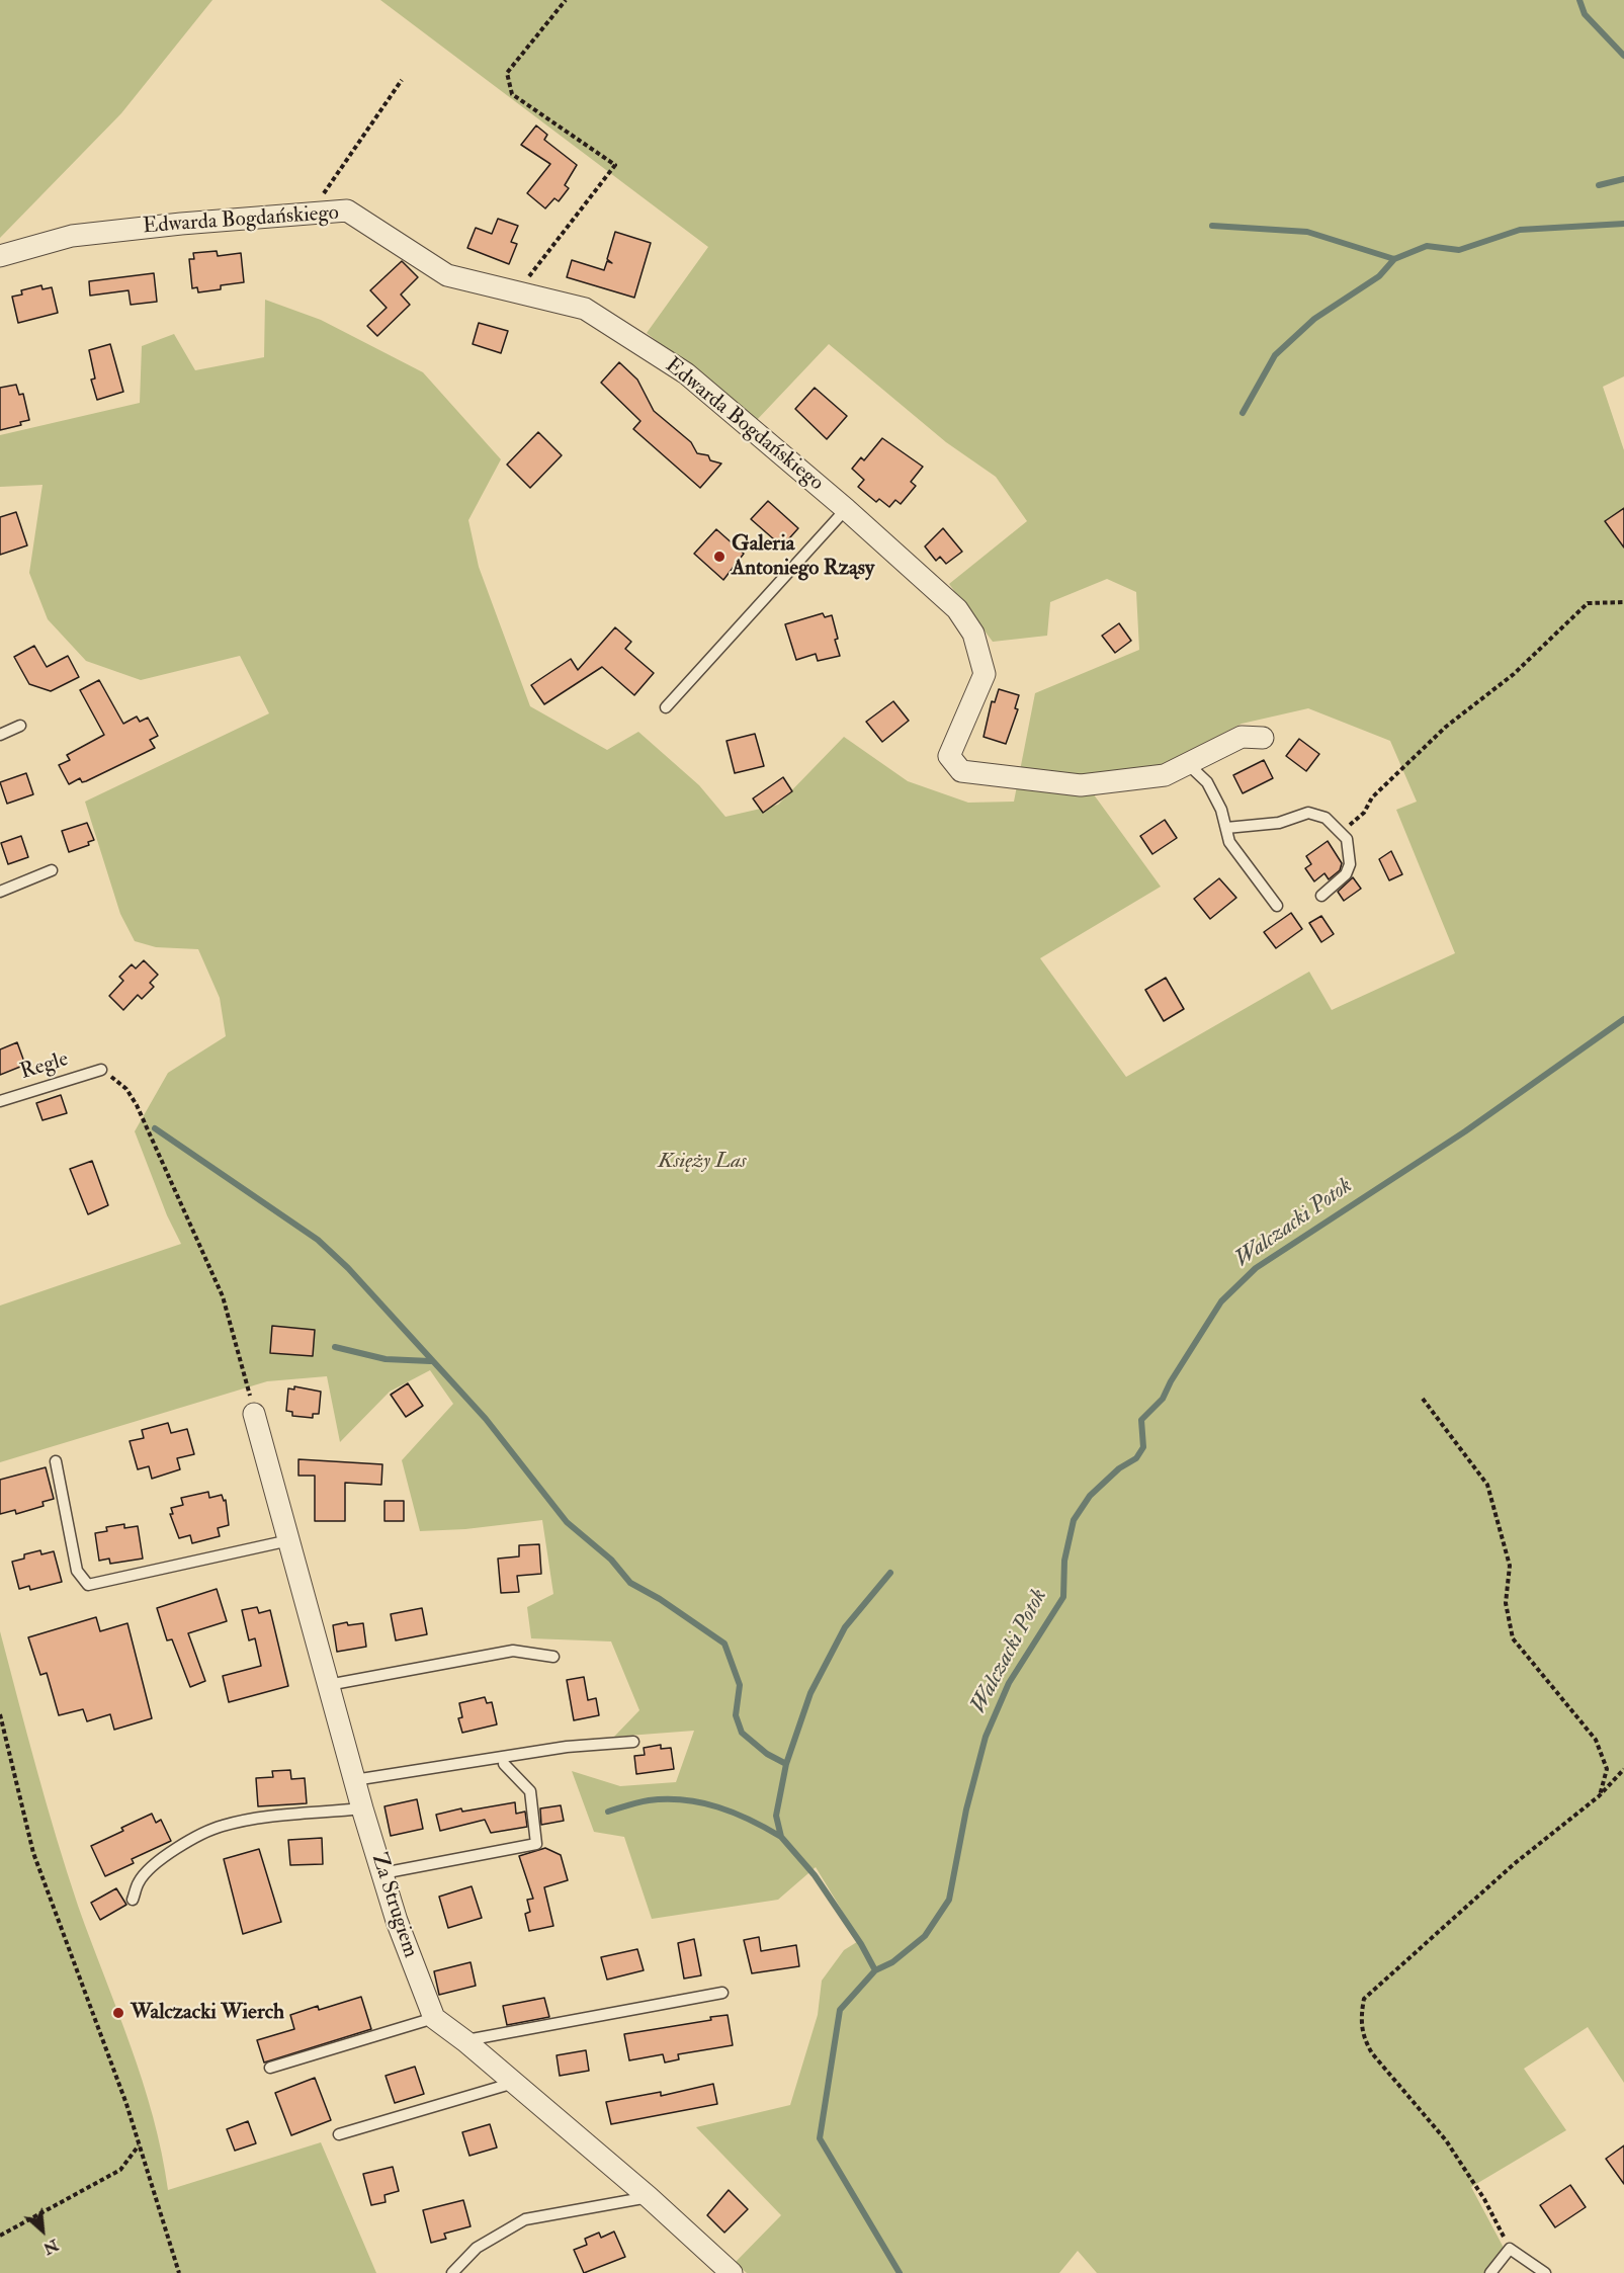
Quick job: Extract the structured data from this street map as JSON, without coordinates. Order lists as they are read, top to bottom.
{
  "streets": {
    "street": ["Edwarda Bogdańskiego", "Za Strugiem"],
    "lane": ["Regle"]
  },
  "water": ["Walczacki Potok"],
  "parks": ["Księży Las"],
  "places": ["Galeria Antoniego Rząsy", "Walczacki Wierch"],
  "north": "bottom right"
}
